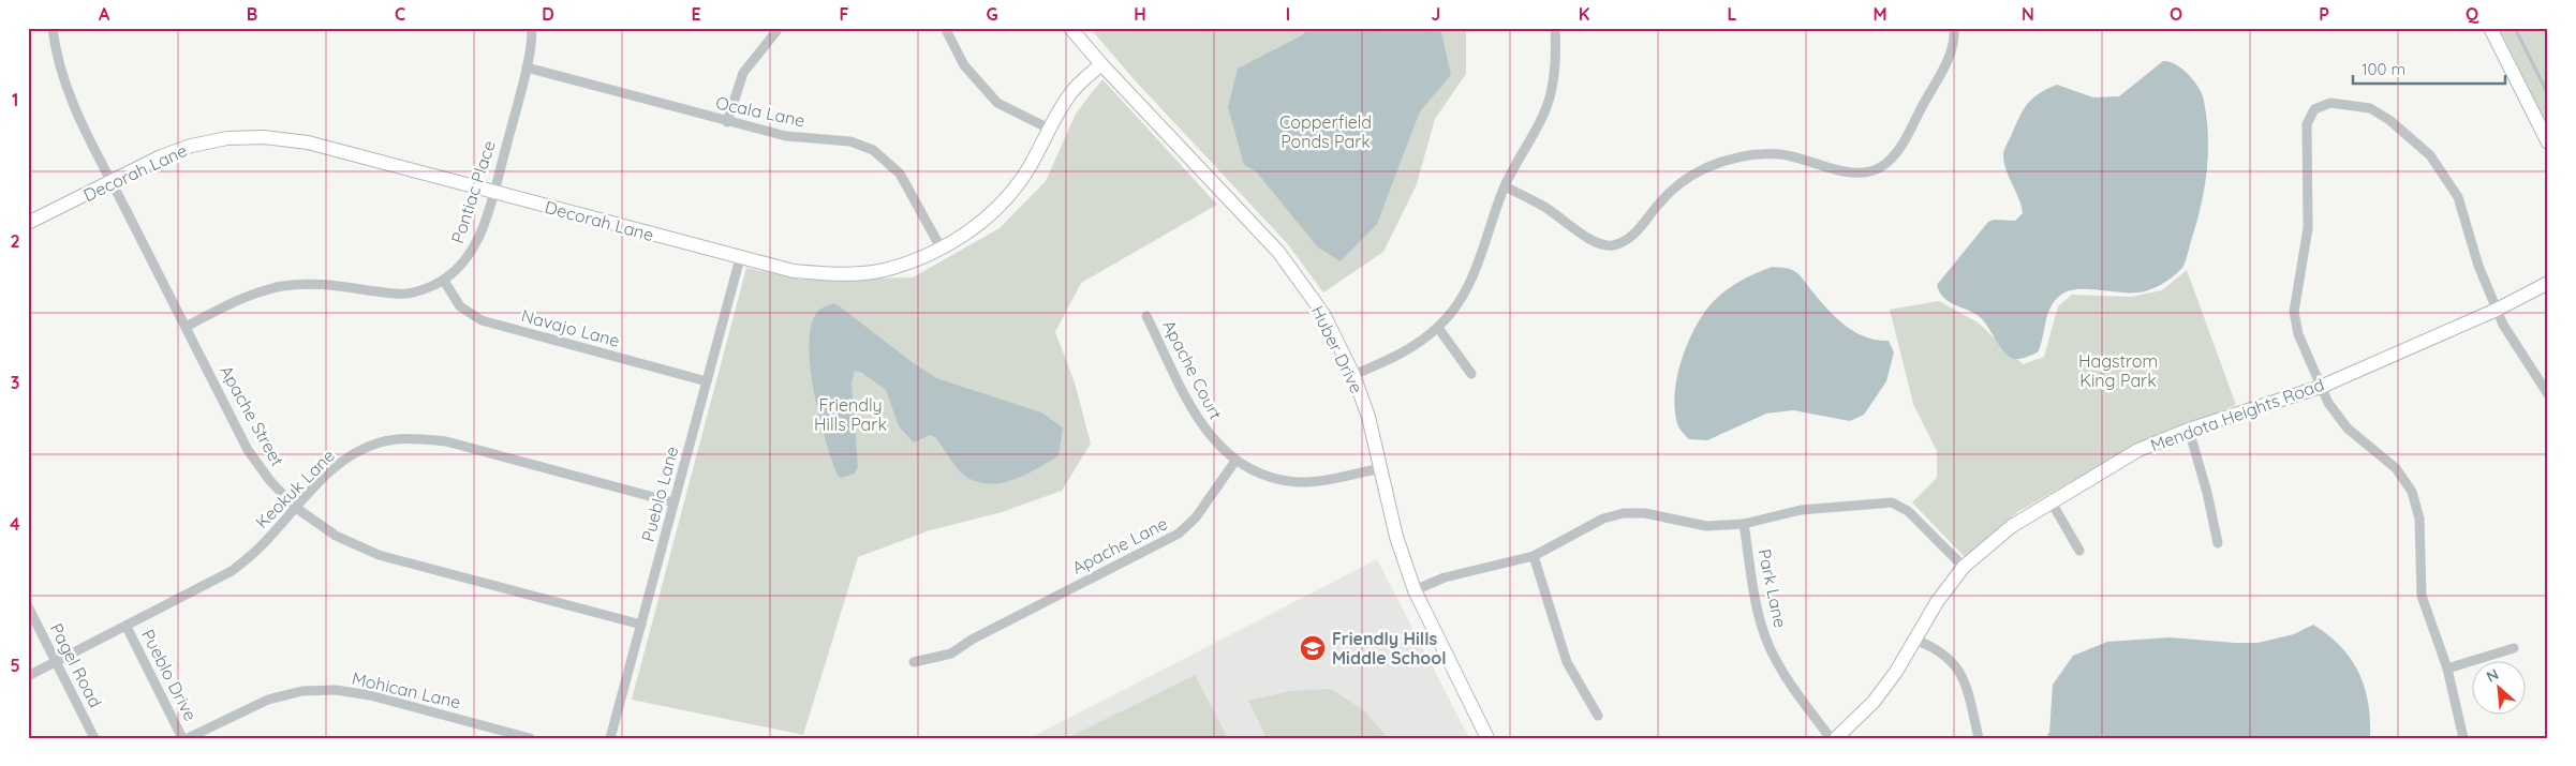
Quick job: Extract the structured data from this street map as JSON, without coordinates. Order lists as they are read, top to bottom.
{
  "streets": {
    "street": [
      "Ocala Lane",
      "Decorah Lane",
      "Pontiac Place",
      "Navajo Lane",
      "Huber Drive",
      "Apache Court",
      "Mendota Heights Road",
      "Apache Street",
      "Keokuk Lane",
      "Pueblo Lane",
      "Apache Lane",
      "Park Lane",
      "Pagel Road",
      "Pueblo Drive",
      "Mohican Lane"
    ]
  },
  "crossings": [
    ["Ocala Lane", "Decorah Lane"],
    ["Ocala Lane", "Pontiac Place"],
    ["Decorah Lane", "Pontiac Place"],
    ["Decorah Lane", "Huber Drive"],
    ["Decorah Lane", "Apache Street"],
    ["Decorah Lane", "Pueblo Lane"],
    ["Pontiac Place", "Navajo Lane"],
    ["Pontiac Place", "Apache Street"],
    ["Navajo Lane", "Pueblo Lane"],
    ["Apache Court", "Apache Lane"],
    ["Apache Street", "Keokuk Lane"],
    ["Apache Street", "Pueblo Lane"],
    ["Keokuk Lane", "Pueblo Lane"],
    ["Keokuk Lane", "Pagel Road"],
    ["Keokuk Lane", "Pueblo Drive"]
  ],
  "parks": ["Copperfield Ponds Park", "Hagstrom King Park", "Friendly Hills Park"],
  "places": {
    "school or university": ["Friendly Hills Middle School"]
  },
  "scale_bar": "100 m",
  "north": "top left",
  "grid": {
    "columns": [
      "A",
      "B",
      "C",
      "D",
      "E",
      "F",
      "G",
      "H",
      "I",
      "J",
      "K",
      "L",
      "M",
      "N",
      "O",
      "P",
      "Q"
    ],
    "rows": [
      "1",
      "2",
      "3",
      "4",
      "5"
    ]
  }
}
